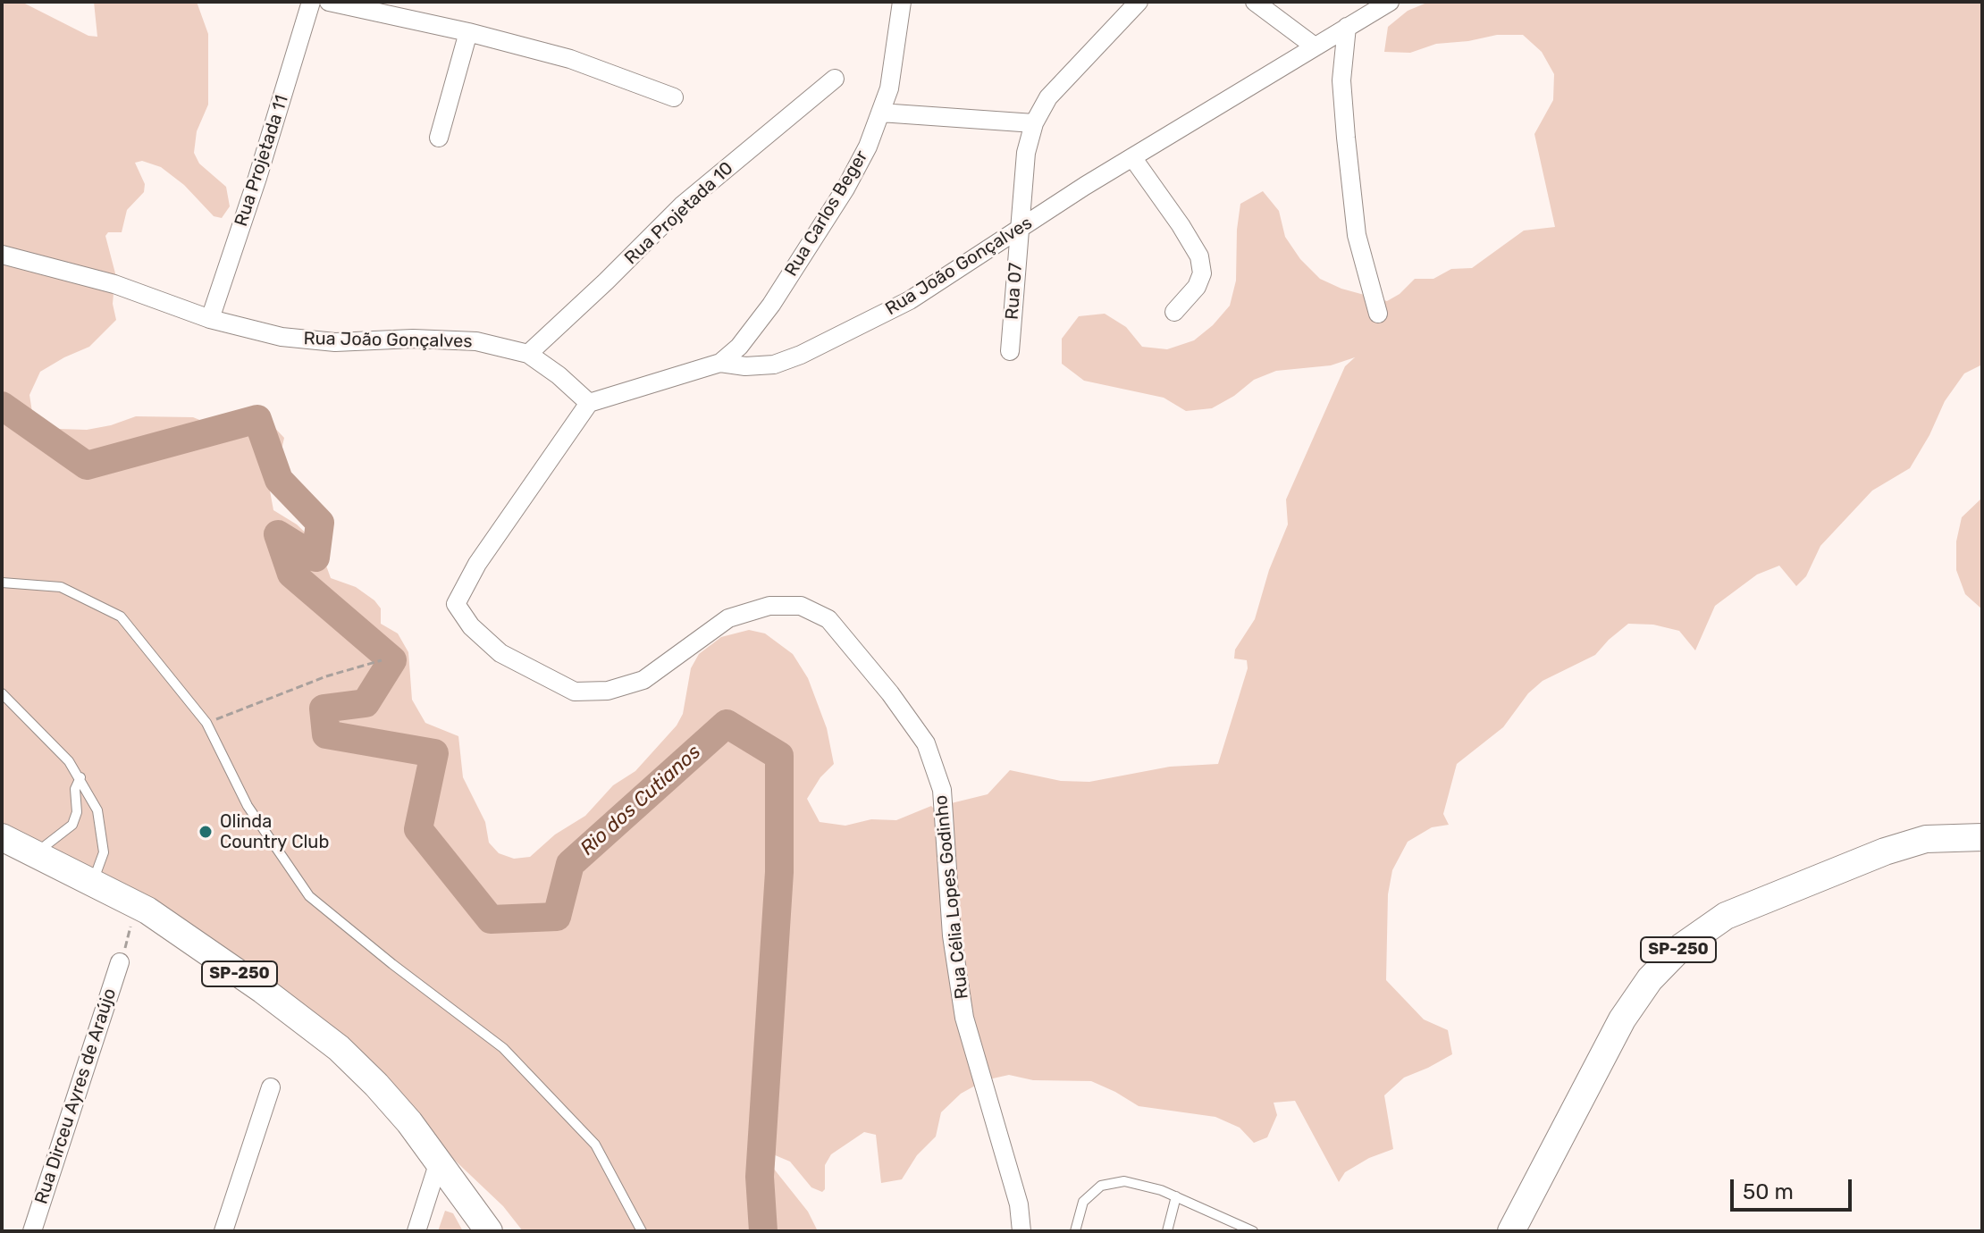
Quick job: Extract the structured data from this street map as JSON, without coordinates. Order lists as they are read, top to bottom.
{
  "streets": {
    "main road": ["SP-250"],
    "street": [
      "Rua Projetada 11",
      "Rua Projetada 10",
      "Rua Carlos Beger",
      "Rua João Gonçalves",
      "Rua 07",
      "Rua Célia Lopes Godinho",
      "Rua Dirceu Ayres de Araújo"
    ]
  },
  "crossings": [
    ["Rua Projetada 11", "Rua João Gonçalves"],
    ["Rua Projetada 10", "Rua João Gonçalves"],
    ["Rua Carlos Beger", "Rua João Gonçalves"],
    ["Rua João Gonçalves", "Rua 07"],
    ["Rua João Gonçalves", "Rua Célia Lopes Godinho"]
  ],
  "water": ["Rio dos Cutianos"],
  "places": ["Olinda Country Club"],
  "scale_bar": "50 m"
}
